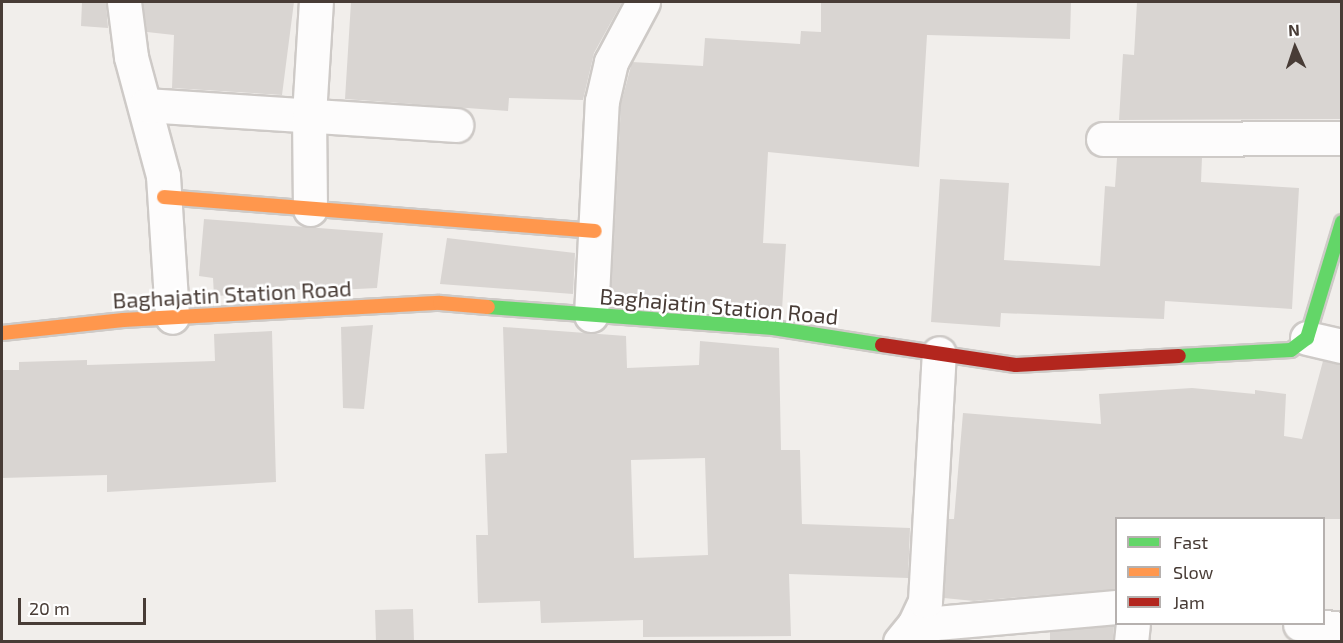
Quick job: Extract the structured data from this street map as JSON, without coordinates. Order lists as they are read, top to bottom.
{
  "streets": {
    "street": ["Baghajatin Station Road"]
  },
  "legend": ["Fast", "Slow", "Jam"],
  "scale_bar": "20 m",
  "north": "top"
}
